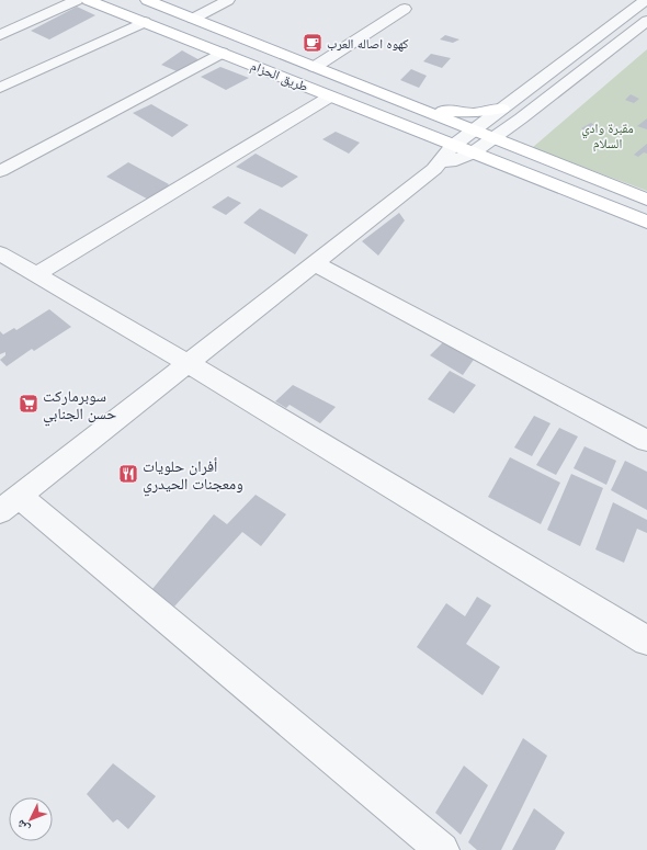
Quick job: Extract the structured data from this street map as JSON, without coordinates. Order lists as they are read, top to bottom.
{
  "streets": {
    "main road": ["طريق الحزام"]
  },
  "parks": ["مقبرة وادي السلام"],
  "places": {
    "cafe": ["كهوه اصاله العرب"],
    "supermarket": ["سوبرماركت حسن الجنابي"],
    "restaurant": ["أفران حلويات ومعجنات الحيدري"]
  },
  "north": "bottom left"
}
